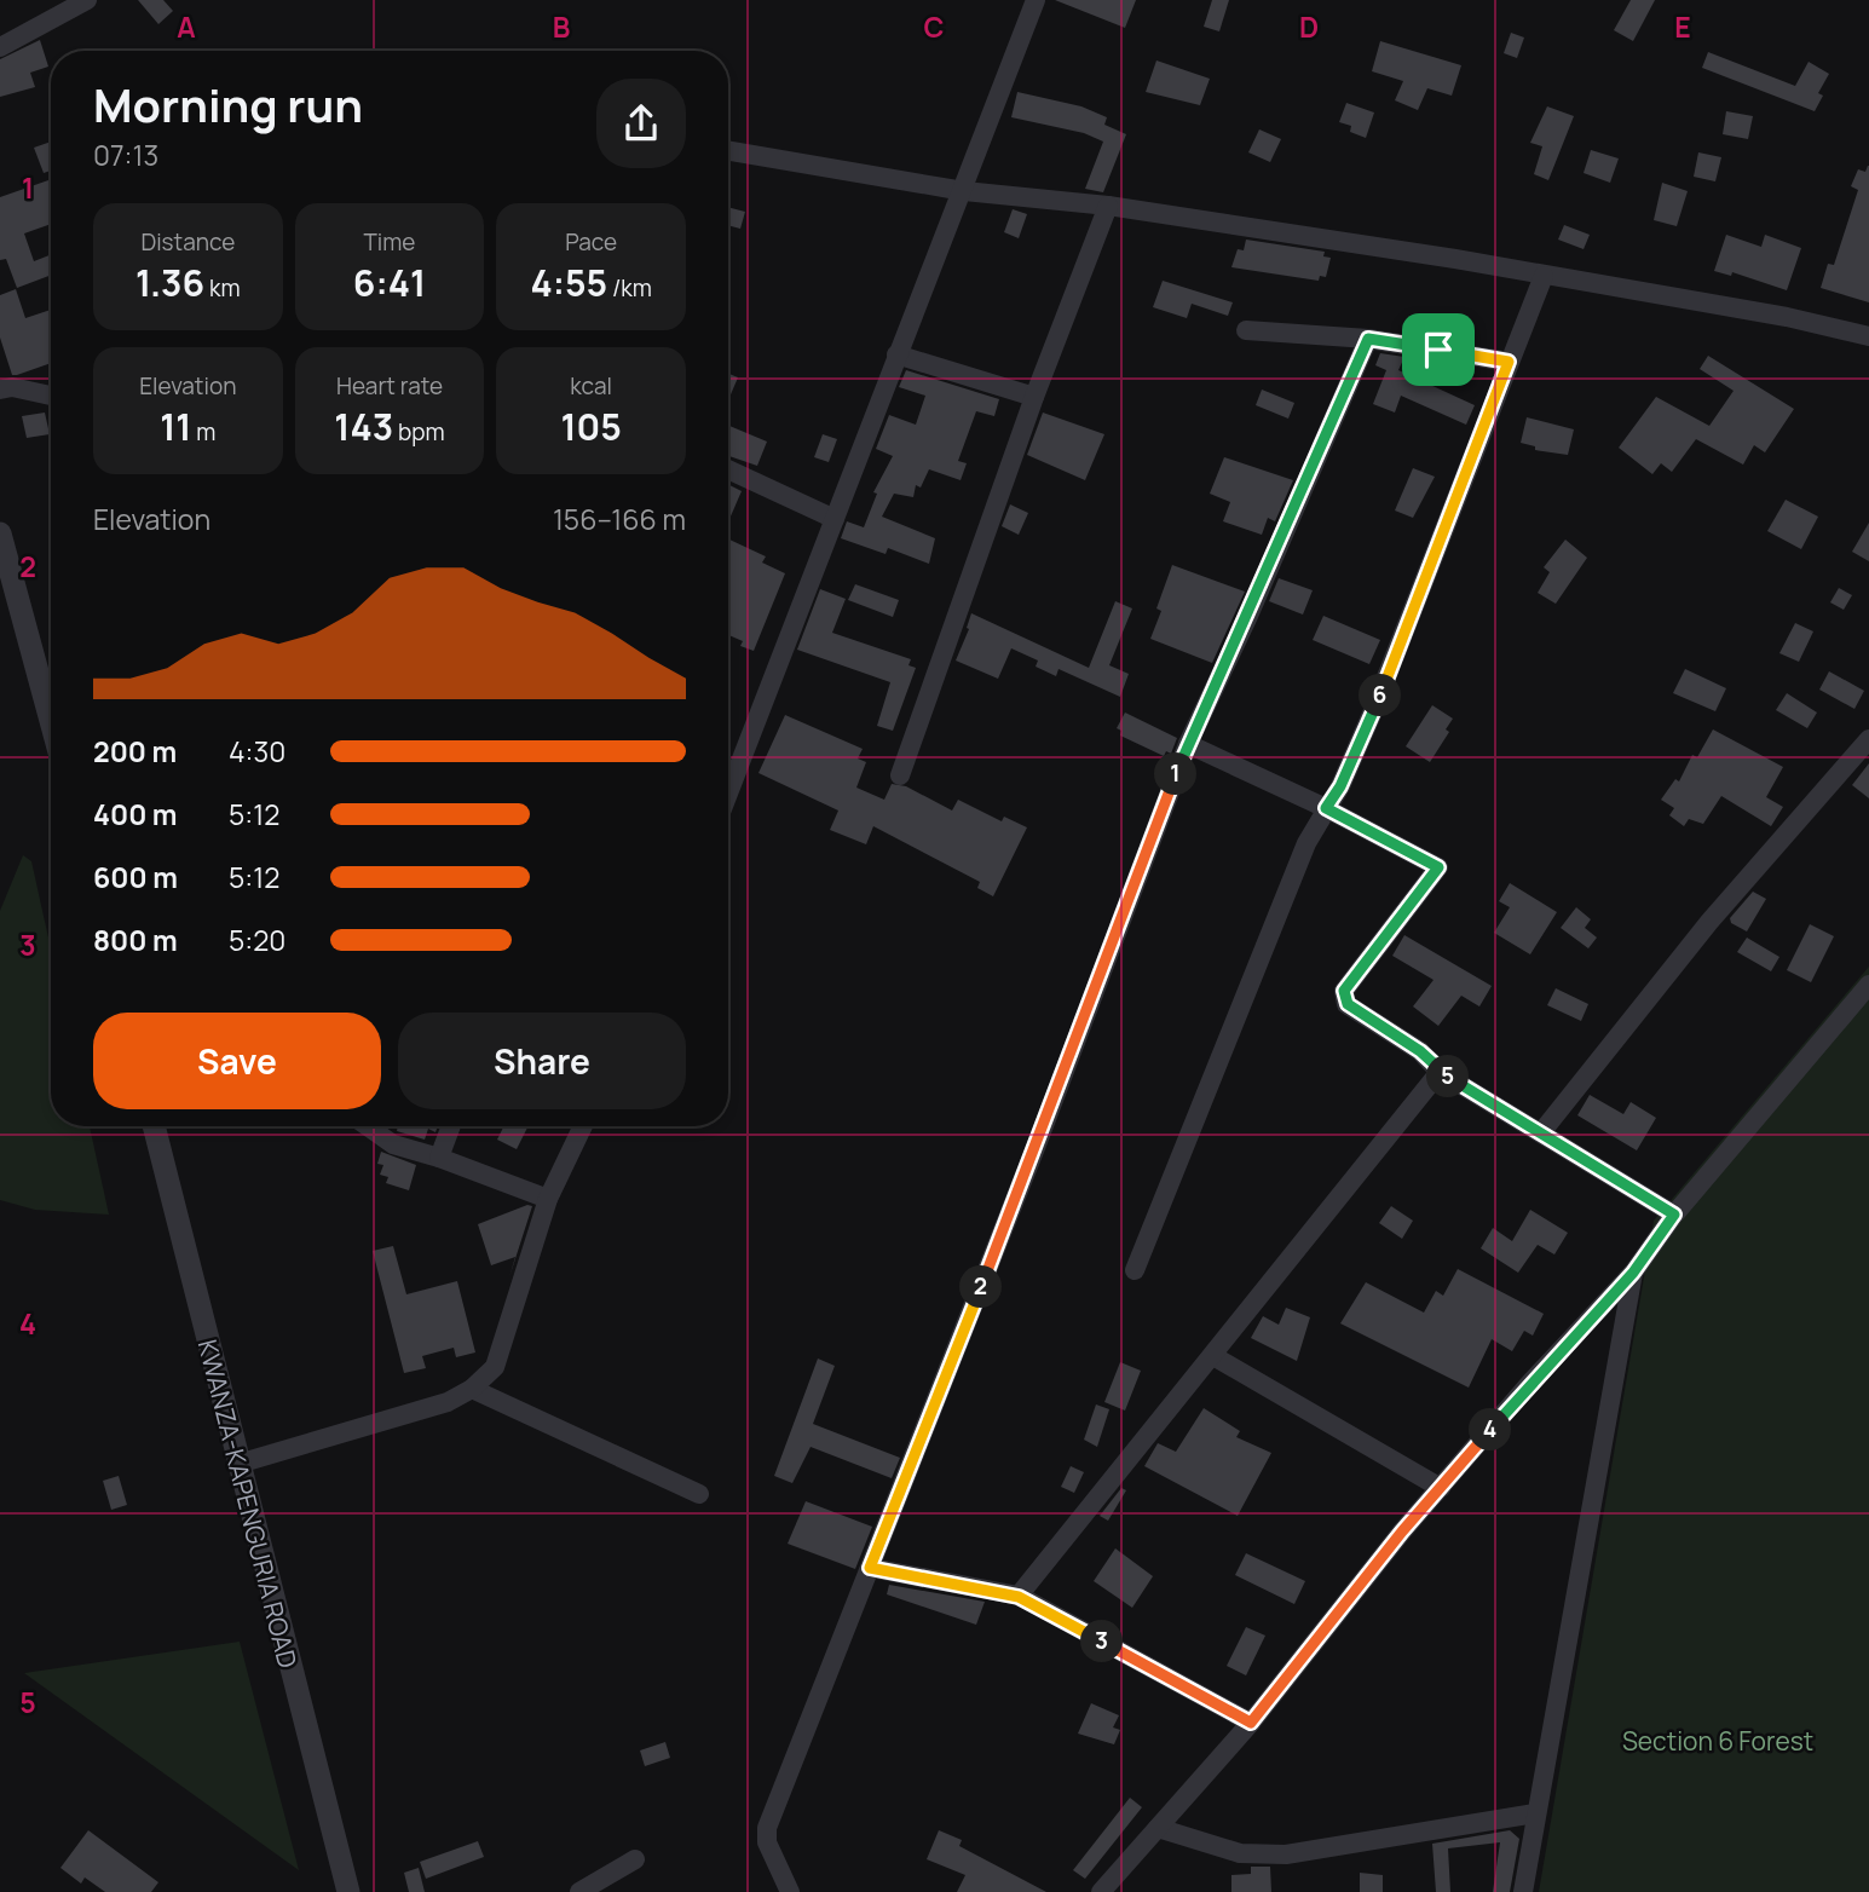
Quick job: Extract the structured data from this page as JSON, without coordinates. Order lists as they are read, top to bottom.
{
  "streets": {
    "street": ["KWANZA-KAPENGURIA ROAD"]
  },
  "parks": ["Section 6 Forest"],
  "page": {
    "heading": ["Morning run", "07:13"],
    "stats": [
      ["Distance", "1.36 km"],
      ["Time", "6:41"],
      ["Pace", "4:55 /km"],
      ["Elevation", "11 m"],
      ["Heart rate", "143 bpm"],
      ["kcal", "105"]
    ],
    "chart": ["Elevation", "156–166 m"],
    "pins": [
      "6",
      "1",
      "5",
      "2",
      "4",
      "3"
    ],
    "list": [
      {
        "name": "200 m",
        "note": "4:30"
      },
      {
        "name": "400 m",
        "note": "5:12"
      },
      {
        "name": "600 m",
        "note": "5:12"
      },
      {
        "name": "800 m",
        "note": "5:20"
      }
    ],
    "buttons": ["Save", "Share"]
  },
  "grid": {
    "columns": [
      "A",
      "B",
      "C",
      "D",
      "E"
    ],
    "rows": [
      "1",
      "2",
      "3",
      "4",
      "5"
    ]
  }
}
